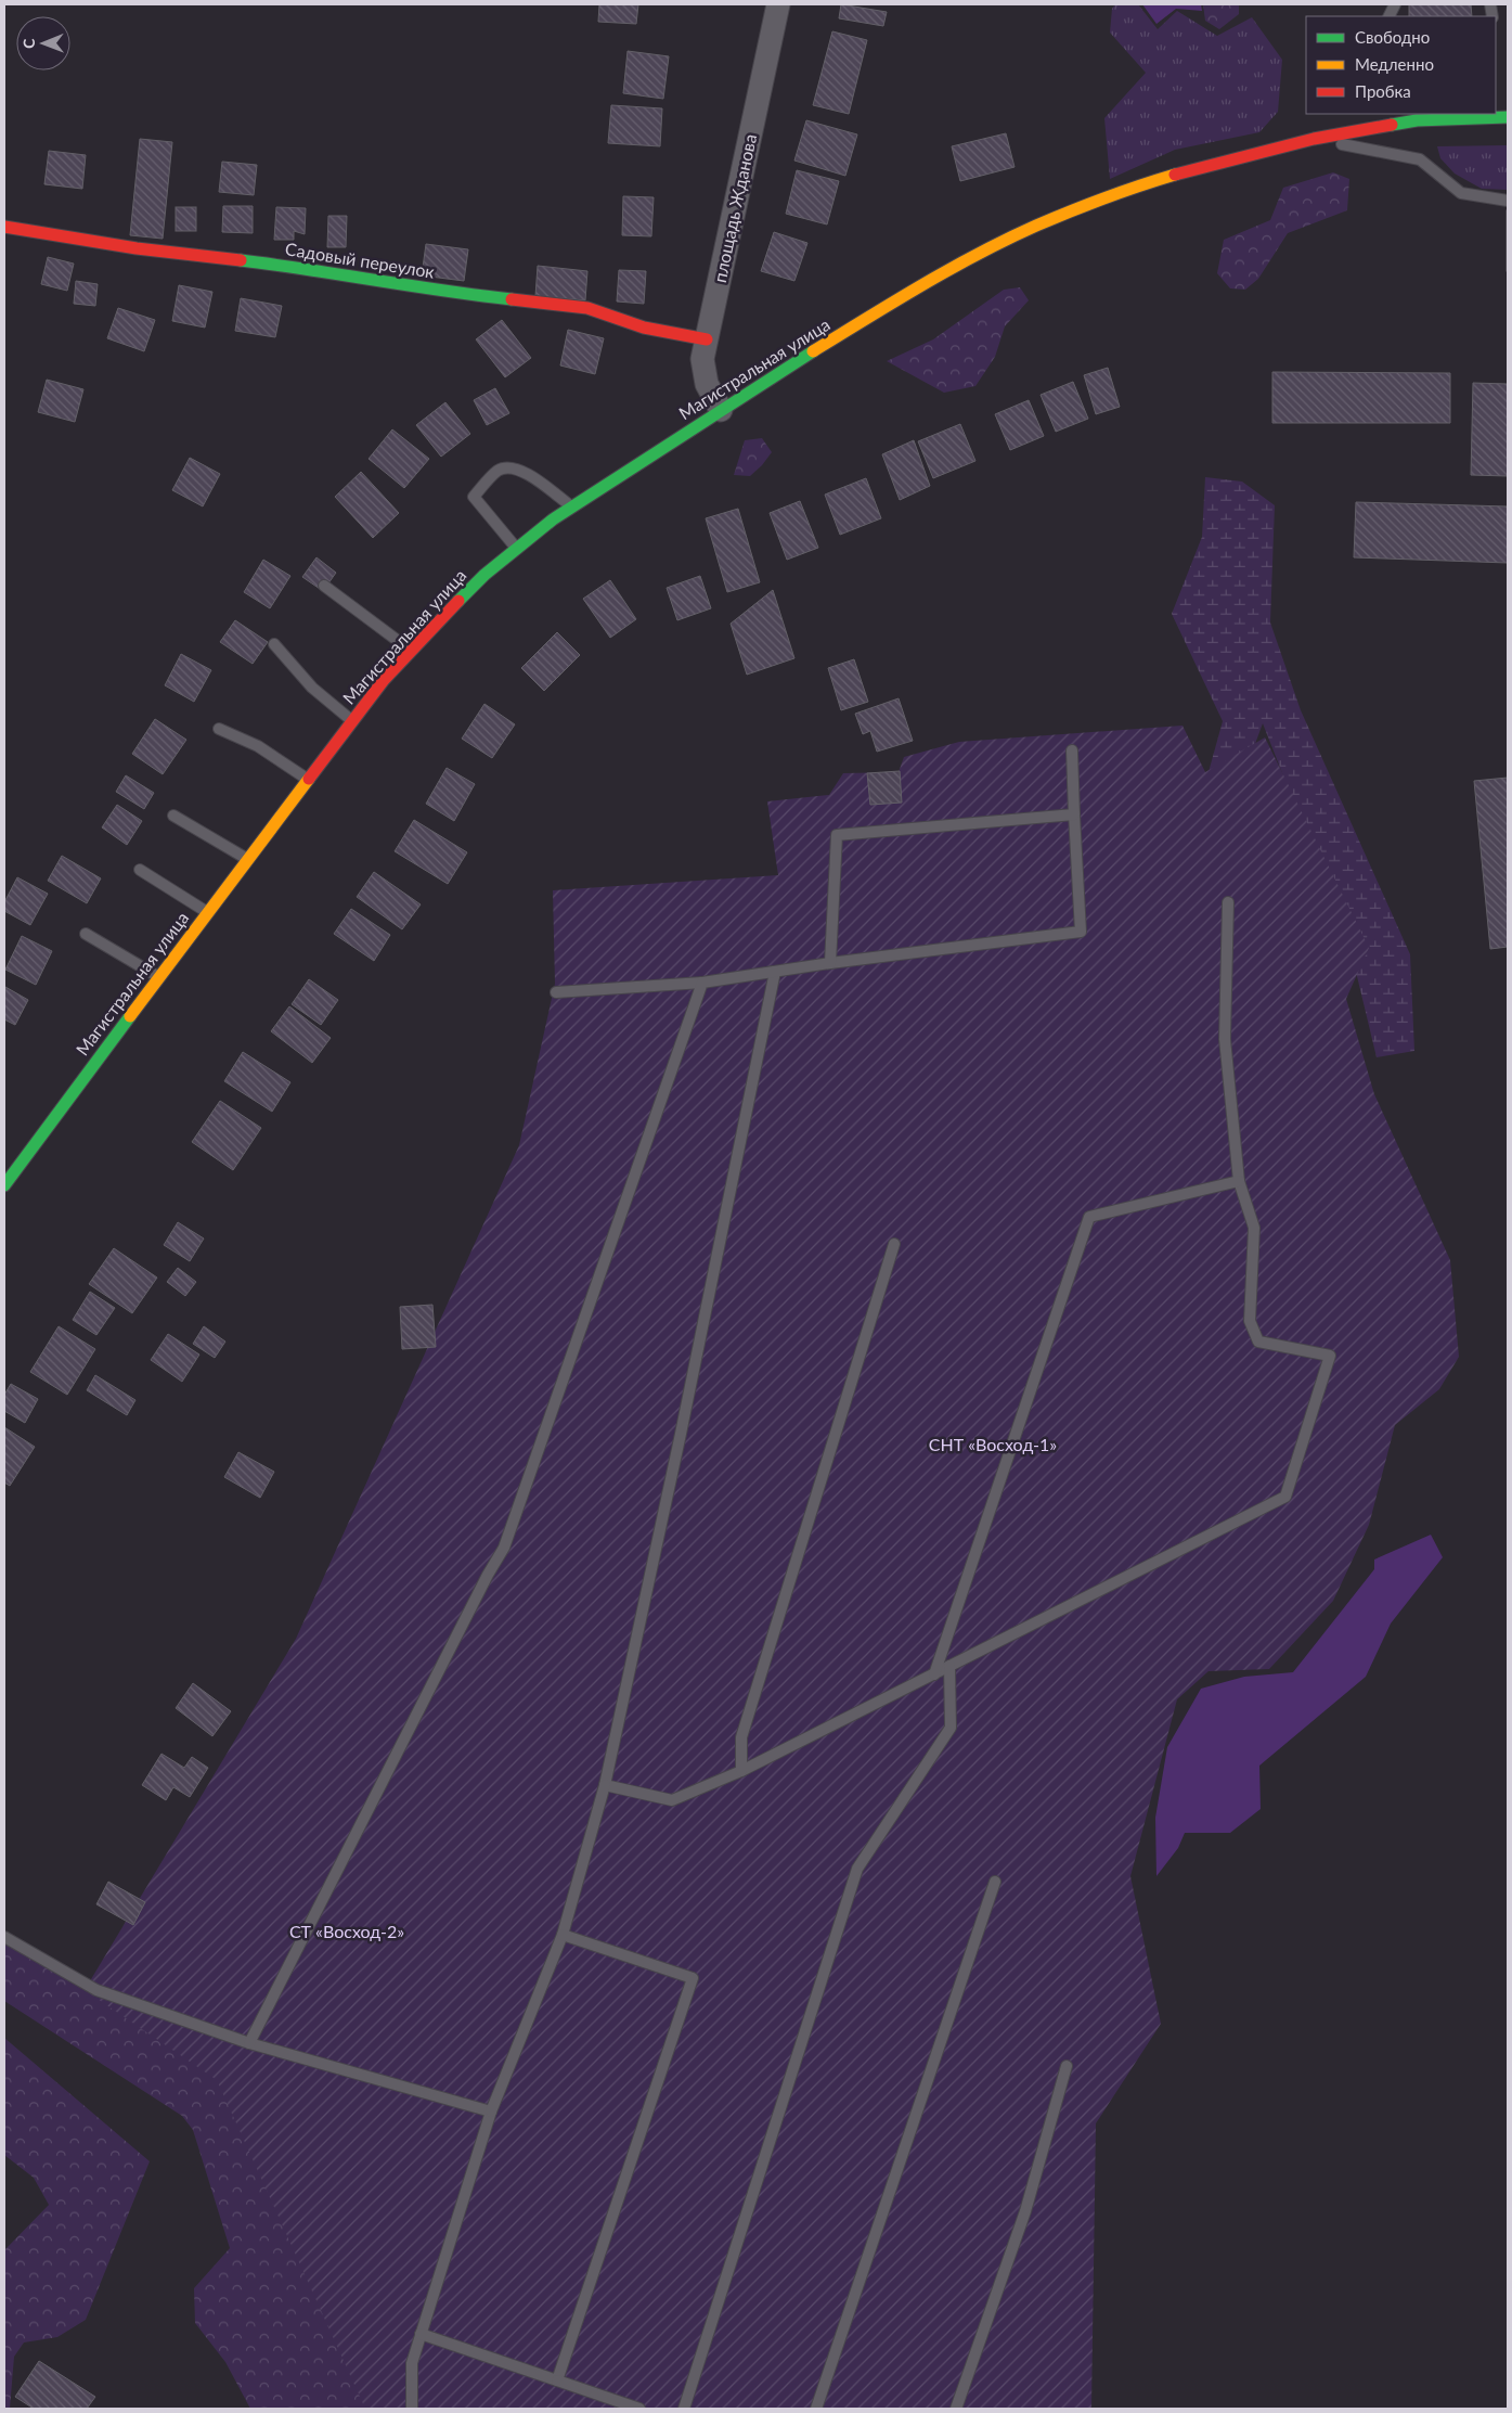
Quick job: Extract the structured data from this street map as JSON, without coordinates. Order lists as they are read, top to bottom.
{
  "streets": {
    "main road": ["Садовый переулок", "Магистральная улица"],
    "street": ["площадь Жданова"]
  },
  "crossings": [
    ["площадь Жданова", "Садовый переулок"],
    ["площадь Жданова", "Магистральная улица"]
  ],
  "parks": ["СНТ «Восход-1»", "СТ «Восход-2»"],
  "legend": ["Свободно", "Медленно", "Пробка"],
  "north": "left"
}
